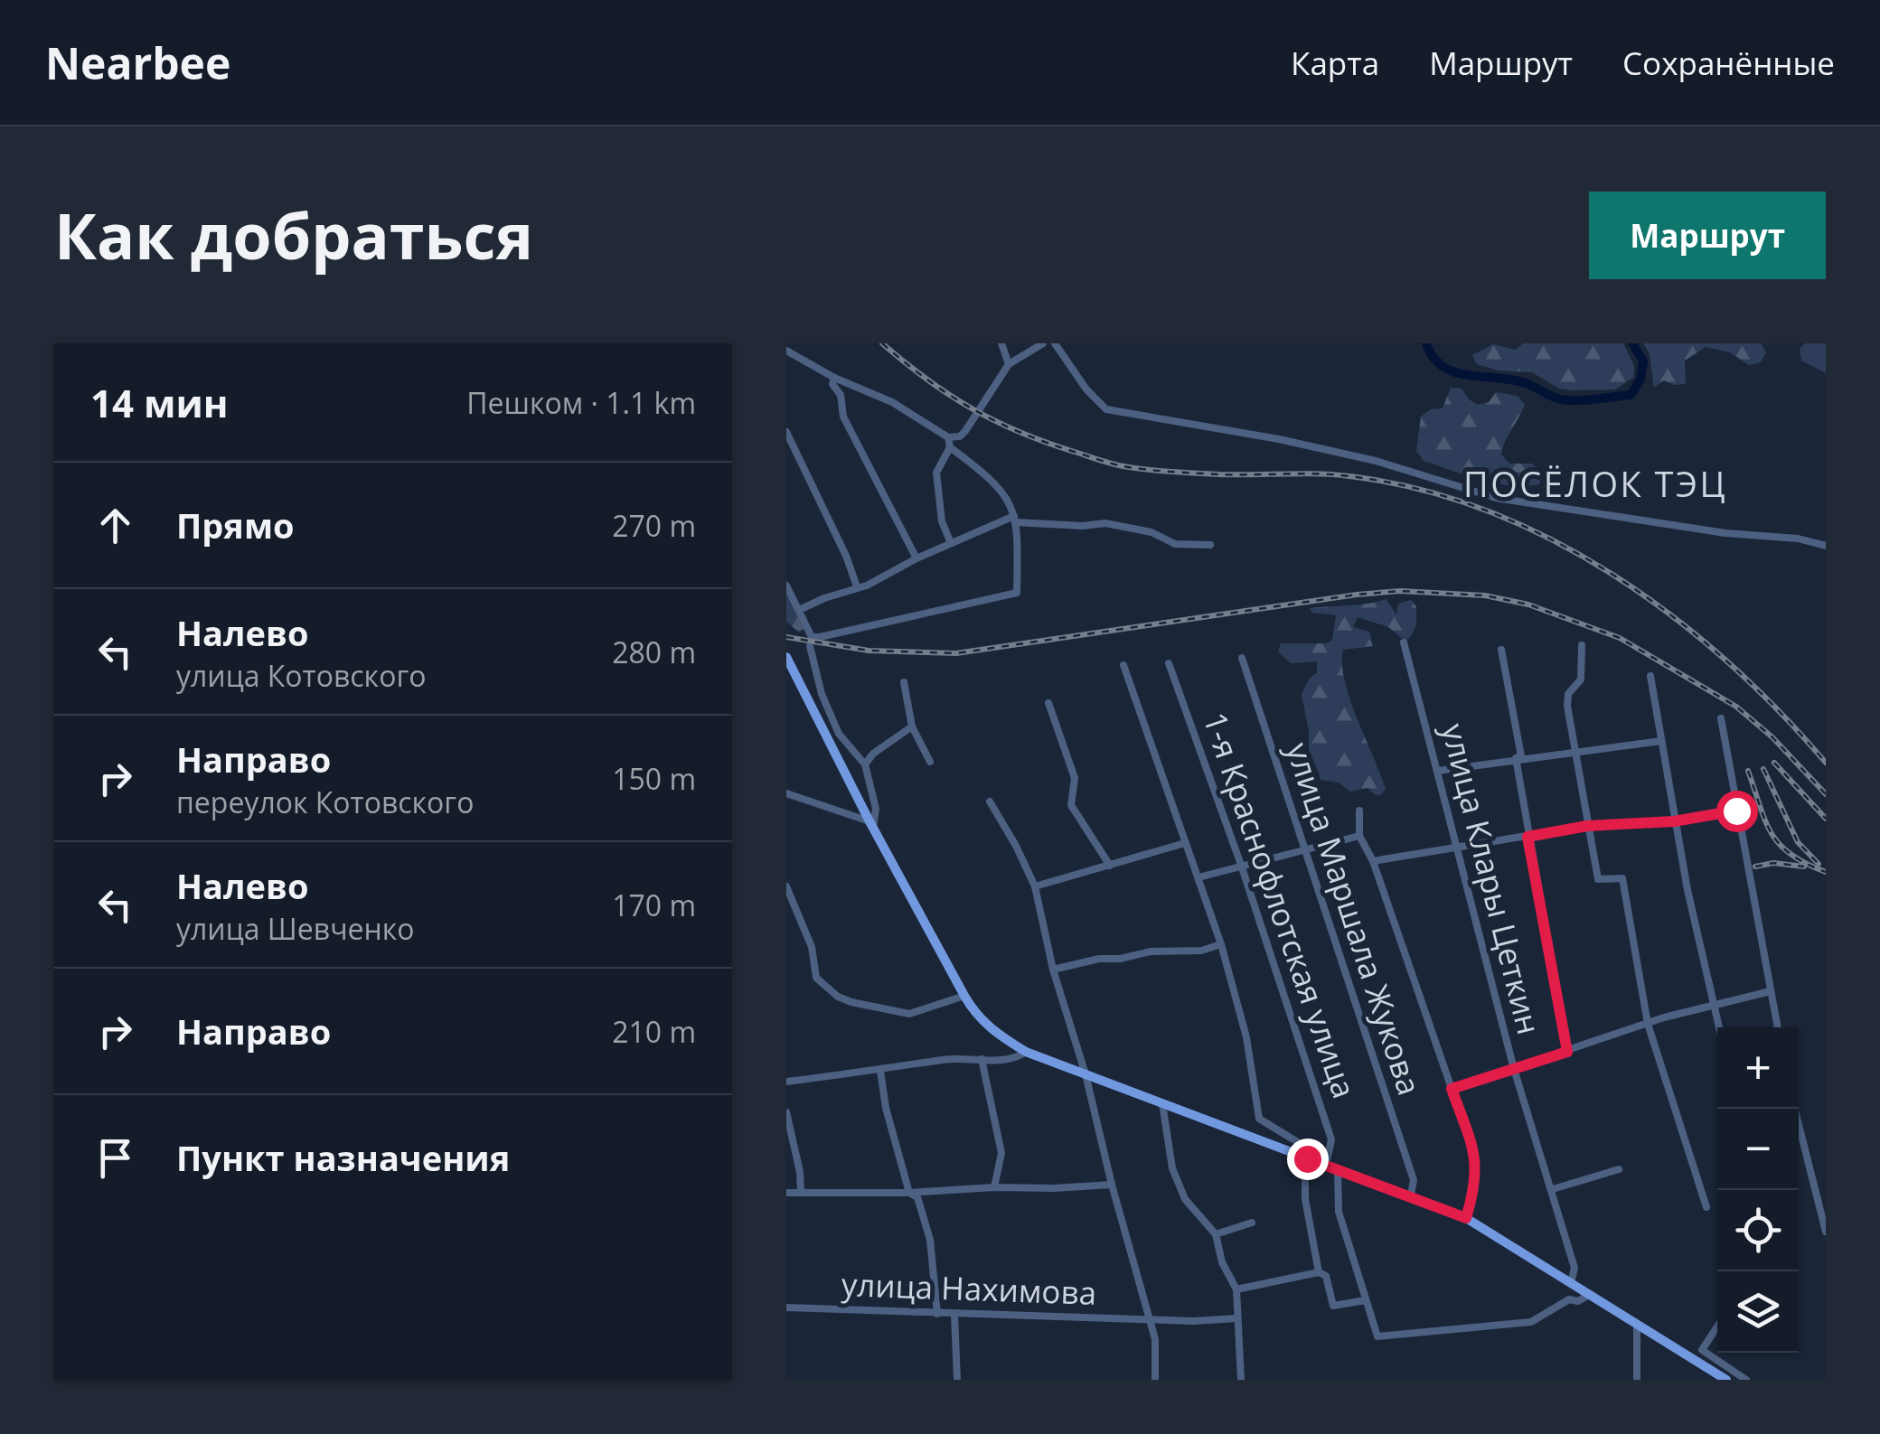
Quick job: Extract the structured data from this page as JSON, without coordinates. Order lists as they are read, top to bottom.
{
  "streets": {
    "street": [
      "улица Клары Цеткин",
      "1-я Краснофлотская улица",
      "улица Маршала Жукова",
      "улица Нахимова"
    ]
  },
  "districts": ["ПОСЁЛОК ТЭЦ"],
  "page": {
    "header": "Nearbee",
    "nav": ["Карта", "Маршрут", "Сохранённые"],
    "title": "Как добраться",
    "buttons": "Маршрут",
    "heading": ["14 мин", "Пешком · 1.1 km"],
    "list": [
      ["Прямо", "270 m"],
      ["Налево", "улица Котовского", "280 m"],
      ["Направо", "переулок Котовского", "150 m"],
      ["Налево", "улица Шевченко", "170 m"],
      ["Направо", "210 m"],
      "Пункт назначения"
    ],
    "map_buttons": ["+", "−"]
  }
}
